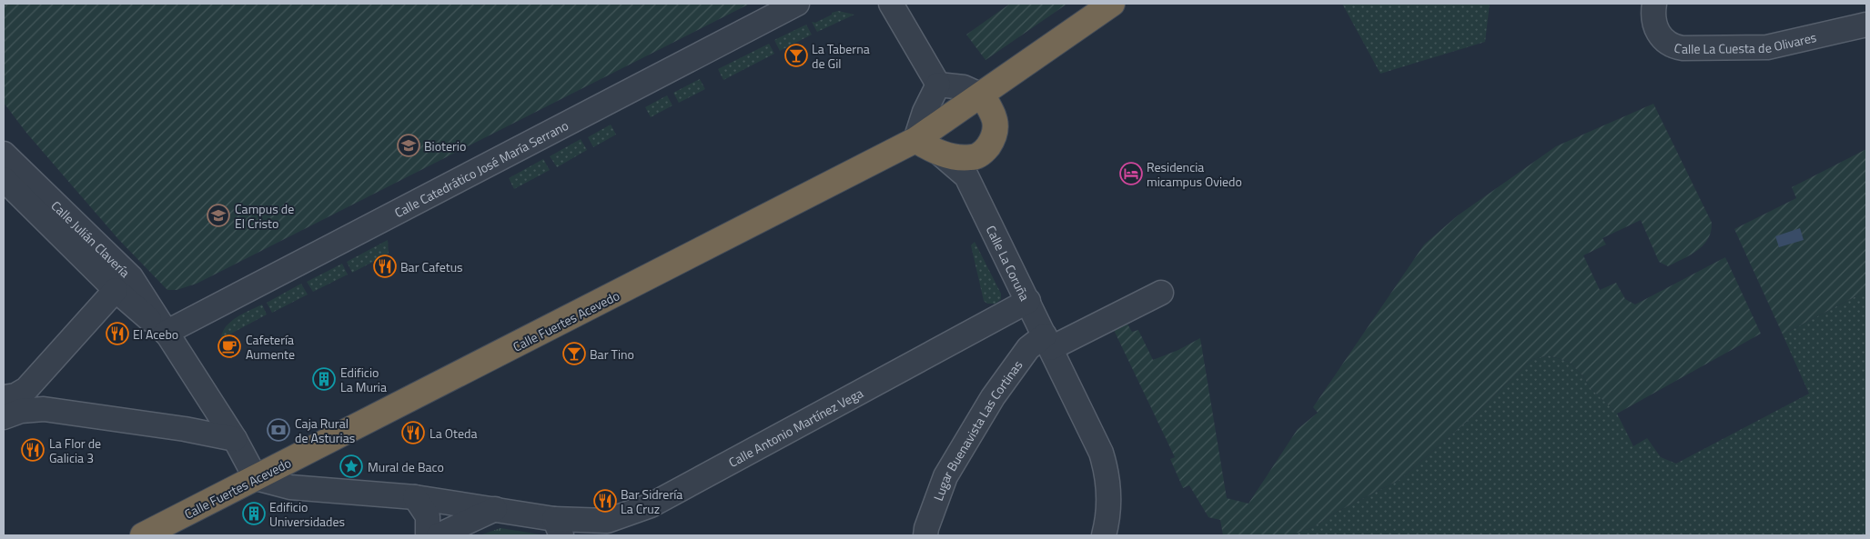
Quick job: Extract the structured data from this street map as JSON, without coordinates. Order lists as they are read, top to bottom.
{
  "streets": {
    "highway": ["Calle Fuertes Acevedo"],
    "street": [
      "Calle La Cuesta de Olivares",
      "Calle Catedrático José María Serrano",
      "Calle Julián Clavería",
      "Calle La Coruña",
      "Calle Antonio Martínez Vega",
      "Lugar Buenavista Las Cortinas"
    ]
  },
  "crossings": [
    ["Calle Catedrático José María Serrano", "Calle Julián Clavería"],
    ["Calle Julián Clavería", "Calle Fuertes Acevedo"],
    ["Calle Julián Clavería", "Calle Antonio Martínez Vega"],
    ["Calle La Coruña", "Calle Antonio Martínez Vega"],
    ["Calle La Coruña", "Lugar Buenavista Las Cortinas"],
    ["Calle Fuertes Acevedo", "Calle Antonio Martínez Vega"]
  ],
  "places": {
    "bar": ["La Taberna de Gil", "Bar Tino"],
    "school or university": ["Bioterio", "Campus de El Cristo"],
    "hotel": ["Residencia micampus Oviedo"],
    "restaurant": [
      "Bar Cafetus",
      "El Acebo",
      "La Oteda",
      "La Flor de Galicia 3",
      "Bar Sidrería La Cruz"
    ],
    "cafe": ["Cafetería Aumente"],
    "building": ["Edificio La Muria", "Edificio Universidades"],
    "bank": ["Caja Rural de Asturias"],
    "place": ["Mural de Baco"]
  }
}
